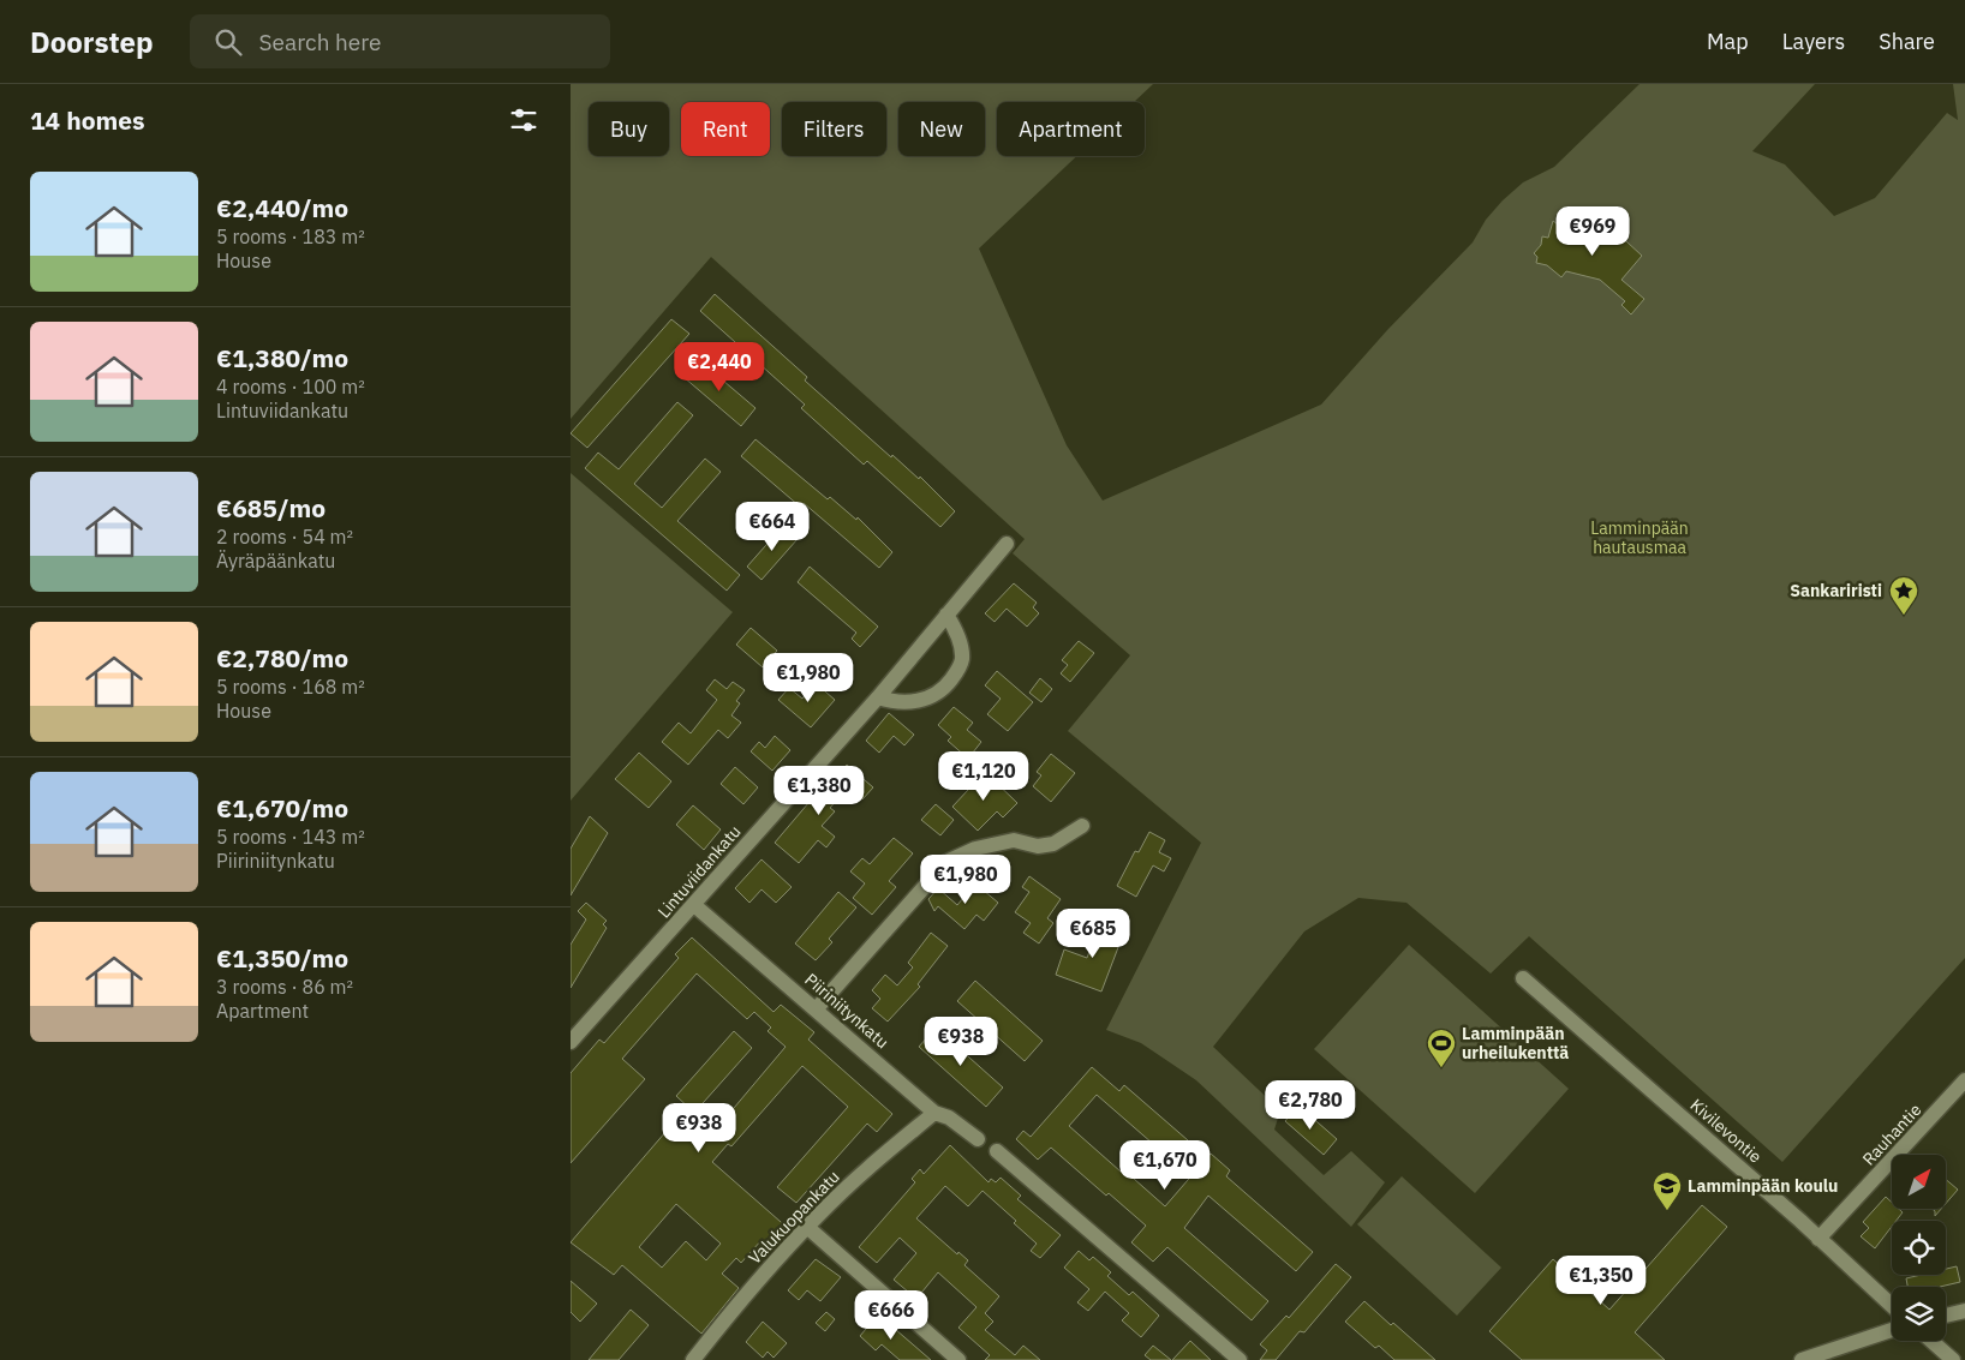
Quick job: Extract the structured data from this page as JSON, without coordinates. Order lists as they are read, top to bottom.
{
  "streets": {
    "street": [
      "Lintuviidankatu",
      "Piiriniitynkatu",
      "Kivilevontie",
      "Rauhantie",
      "Valukuopankatu"
    ]
  },
  "crossings": [
    ["Lintuviidankatu", "Piiriniitynkatu"],
    ["Piiriniitynkatu", "Valukuopankatu"],
    ["Kivilevontie", "Rauhantie"]
  ],
  "parks": ["Lamminpään hautausmaa"],
  "places": {
    "place": ["Sankariristi"],
    "sports": ["Lamminpään urheilukenttä"],
    "school or university": ["Lamminpään koulu"]
  },
  "north": "top right",
  "page": {
    "header": "Doorstep",
    "search": "Search here",
    "nav": ["Map", "Layers", "Share"],
    "heading": "14 homes",
    "chip": [
      "Buy",
      "Rent",
      "Filters",
      "New",
      "Apartment"
    ],
    "list": [
      {
        "name": "€2,440/mo",
        "note": "5 rooms · 183 m² · House"
      },
      {
        "name": "€1,380/mo",
        "note": "4 rooms · 100 m² · Lintuviidankatu"
      },
      {
        "name": "€685/mo",
        "note": "2 rooms · 54 m² · Äyräpäänkatu"
      },
      {
        "name": "€2,780/mo",
        "note": "5 rooms · 168 m² · House"
      },
      {
        "name": "€1,670/mo",
        "note": "5 rooms · 143 m² · Piiriniitynkatu"
      },
      {
        "name": "€1,350/mo",
        "note": "3 rooms · 86 m² · Apartment"
      }
    ],
    "price": [
      "€969",
      "€2,440",
      "€664",
      "€1,980",
      "€1,120",
      "€1,380",
      "€1,980",
      "€685",
      "€938",
      "€2,780",
      "€938",
      "€1,670",
      "€1,350",
      "€666"
    ]
  }
}
